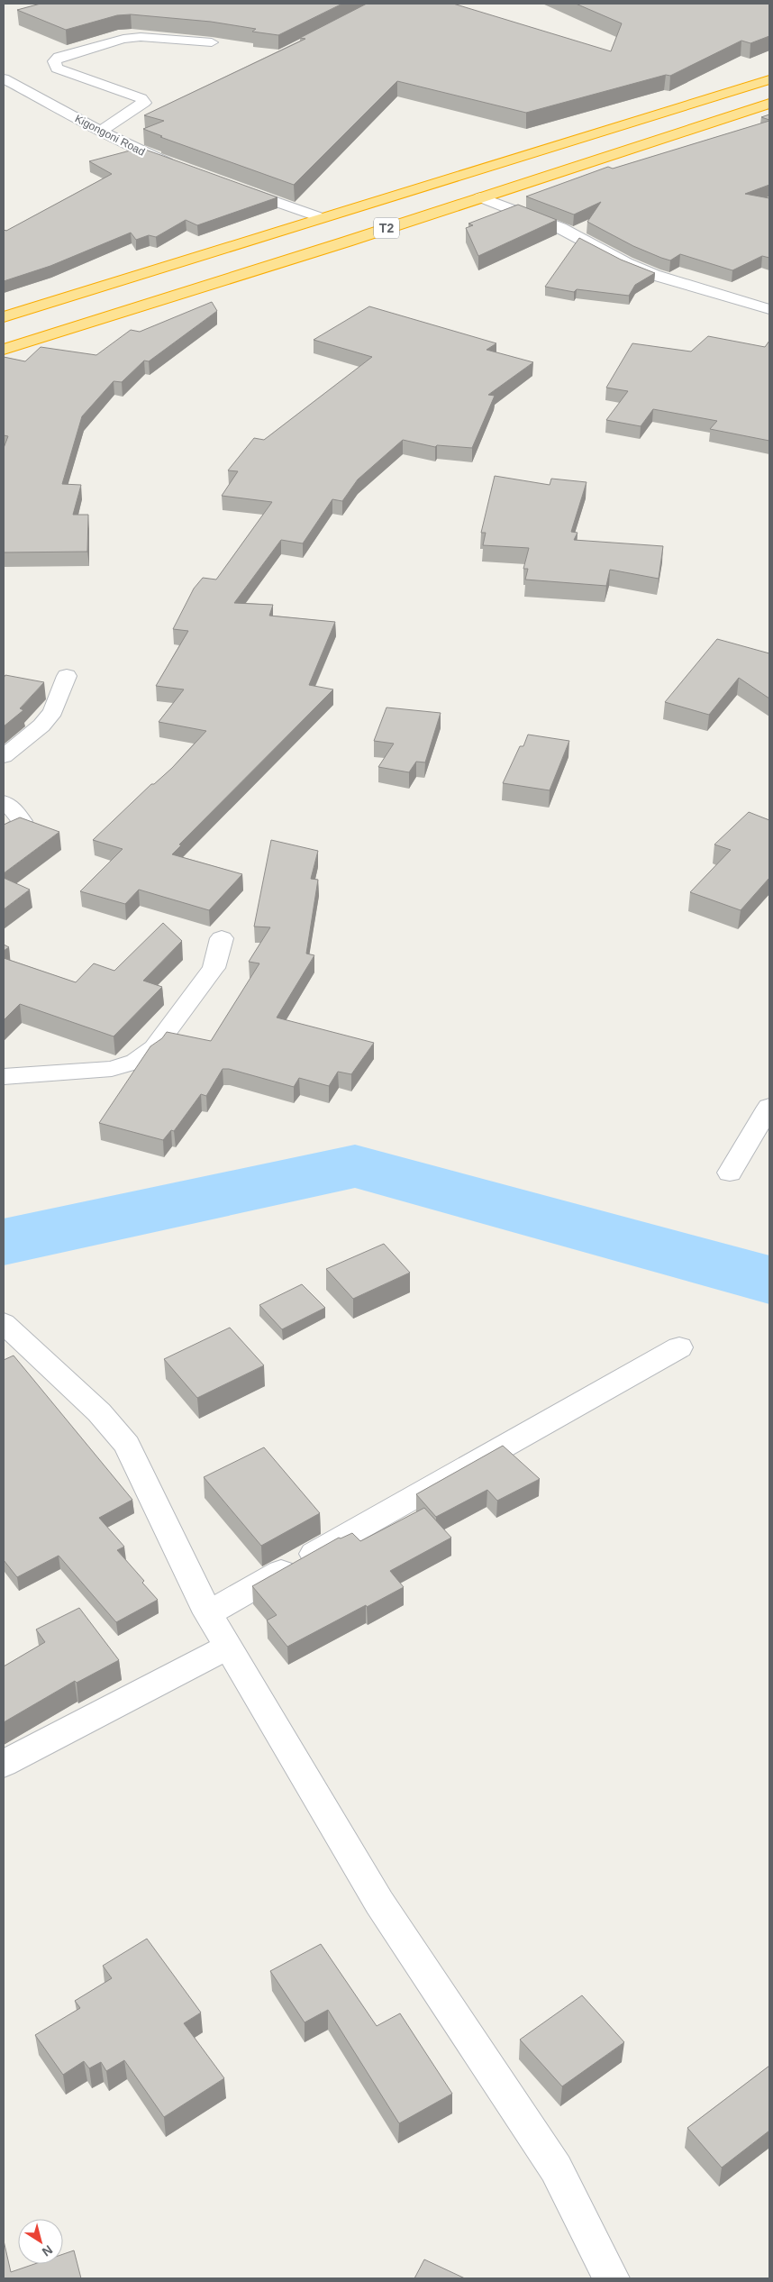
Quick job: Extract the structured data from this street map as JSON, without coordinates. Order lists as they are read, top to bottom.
{
  "streets": {
    "highway": ["T2"],
    "street": ["Kigongoni Road"]
  },
  "north": "bottom right"
}
